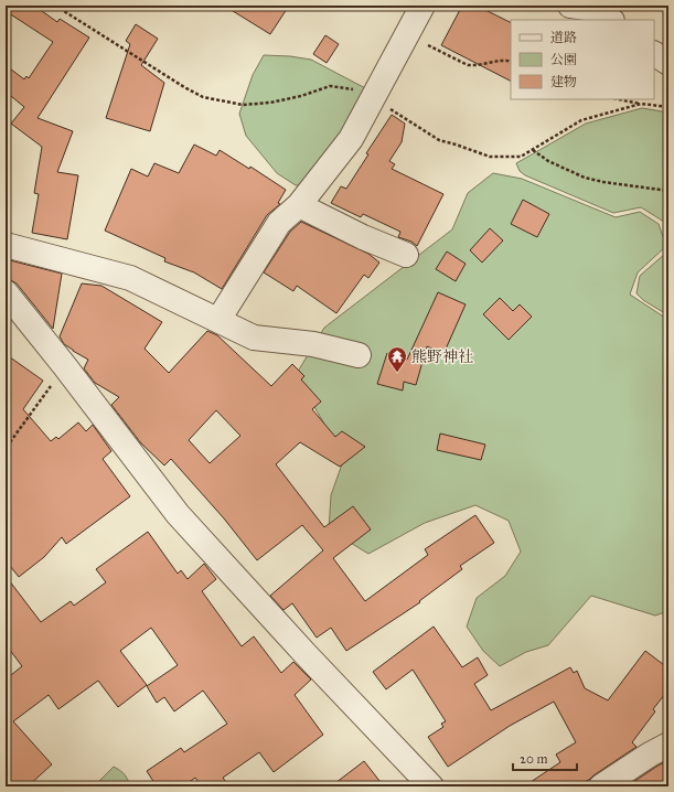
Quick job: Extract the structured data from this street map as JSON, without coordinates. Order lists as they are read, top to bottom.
{
  "places": {
    "temple": ["熊野神社"]
  },
  "legend": ["道路", "公園", "建物"],
  "scale_bar": "20 m"
}
